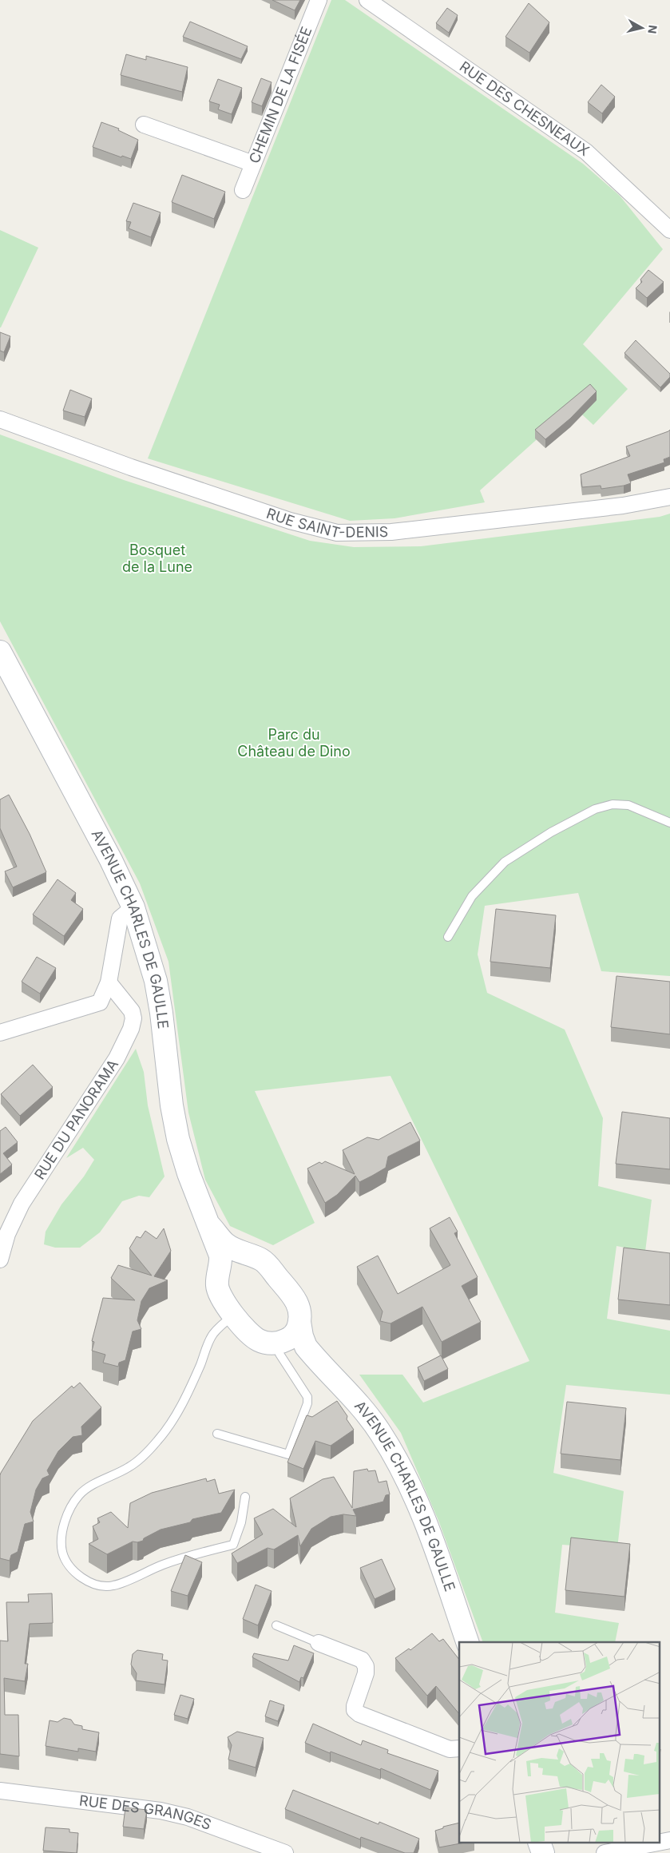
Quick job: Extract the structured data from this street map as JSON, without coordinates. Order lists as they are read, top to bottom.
{
  "streets": {
    "main road": ["AVENUE CHARLES DE GAULLE"],
    "street": [
      "CHEMIN DE LA FISÉE",
      "RUE DES CHESNEAUX",
      "RUE SAINT-DENIS",
      "RUE DU PANORAMA",
      "RUE DES GRANGES"
    ]
  },
  "parks": ["Bosquet de la Lune", "Parc du Château de Dino"],
  "north": "right"
}
